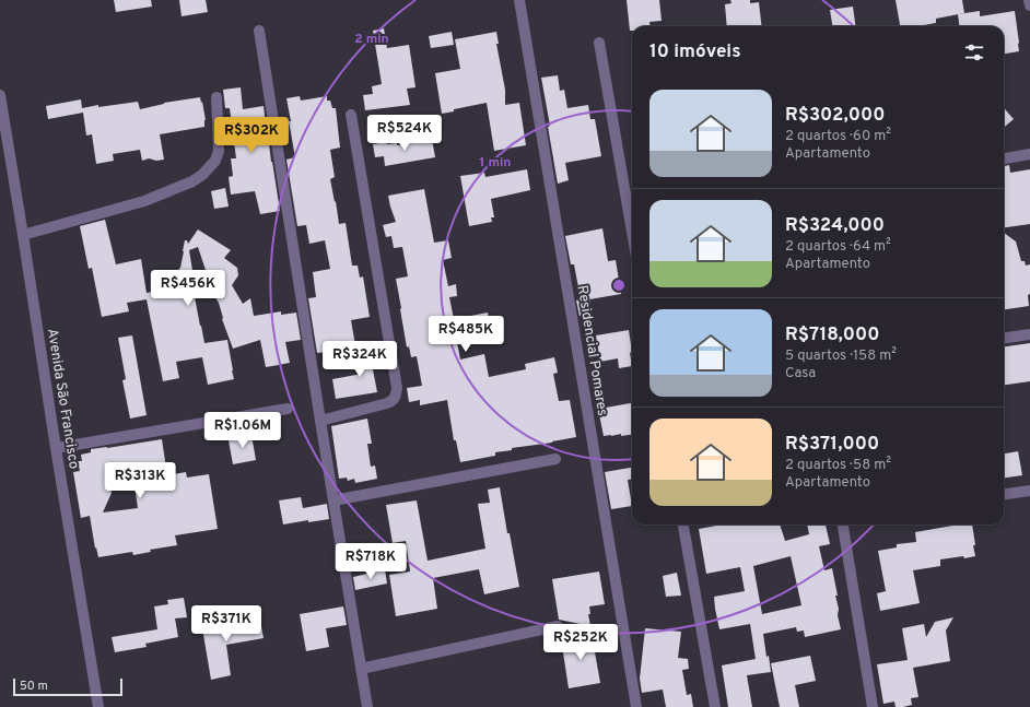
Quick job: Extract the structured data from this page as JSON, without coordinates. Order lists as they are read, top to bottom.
{
  "streets": {
    "street": ["Residencial Pomares", "Avenida São Francisco"]
  },
  "scale_bar": "50 m",
  "page": {
    "heading": "10 imóveis",
    "list": [
      {
        "name": "R$302,000",
        "note": "2 quartos · 60 m² · Apartamento"
      },
      {
        "name": "R$324,000",
        "note": "2 quartos · 64 m² · Apartamento"
      },
      {
        "name": "R$718,000",
        "note": "5 quartos · 158 m² · Casa"
      },
      {
        "name": "R$371,000",
        "note": "2 quartos · 58 m² · Apartamento"
      }
    ],
    "price": [
      "R$524K",
      "R$302K",
      "R$456K",
      "R$485K",
      "R$324K",
      "R$1.06M",
      "R$313K",
      "R$718K",
      "R$371K",
      "R$252K"
    ],
    "scale": "50 m"
  },
  "rings": ["2 min", "1 min"]
}
